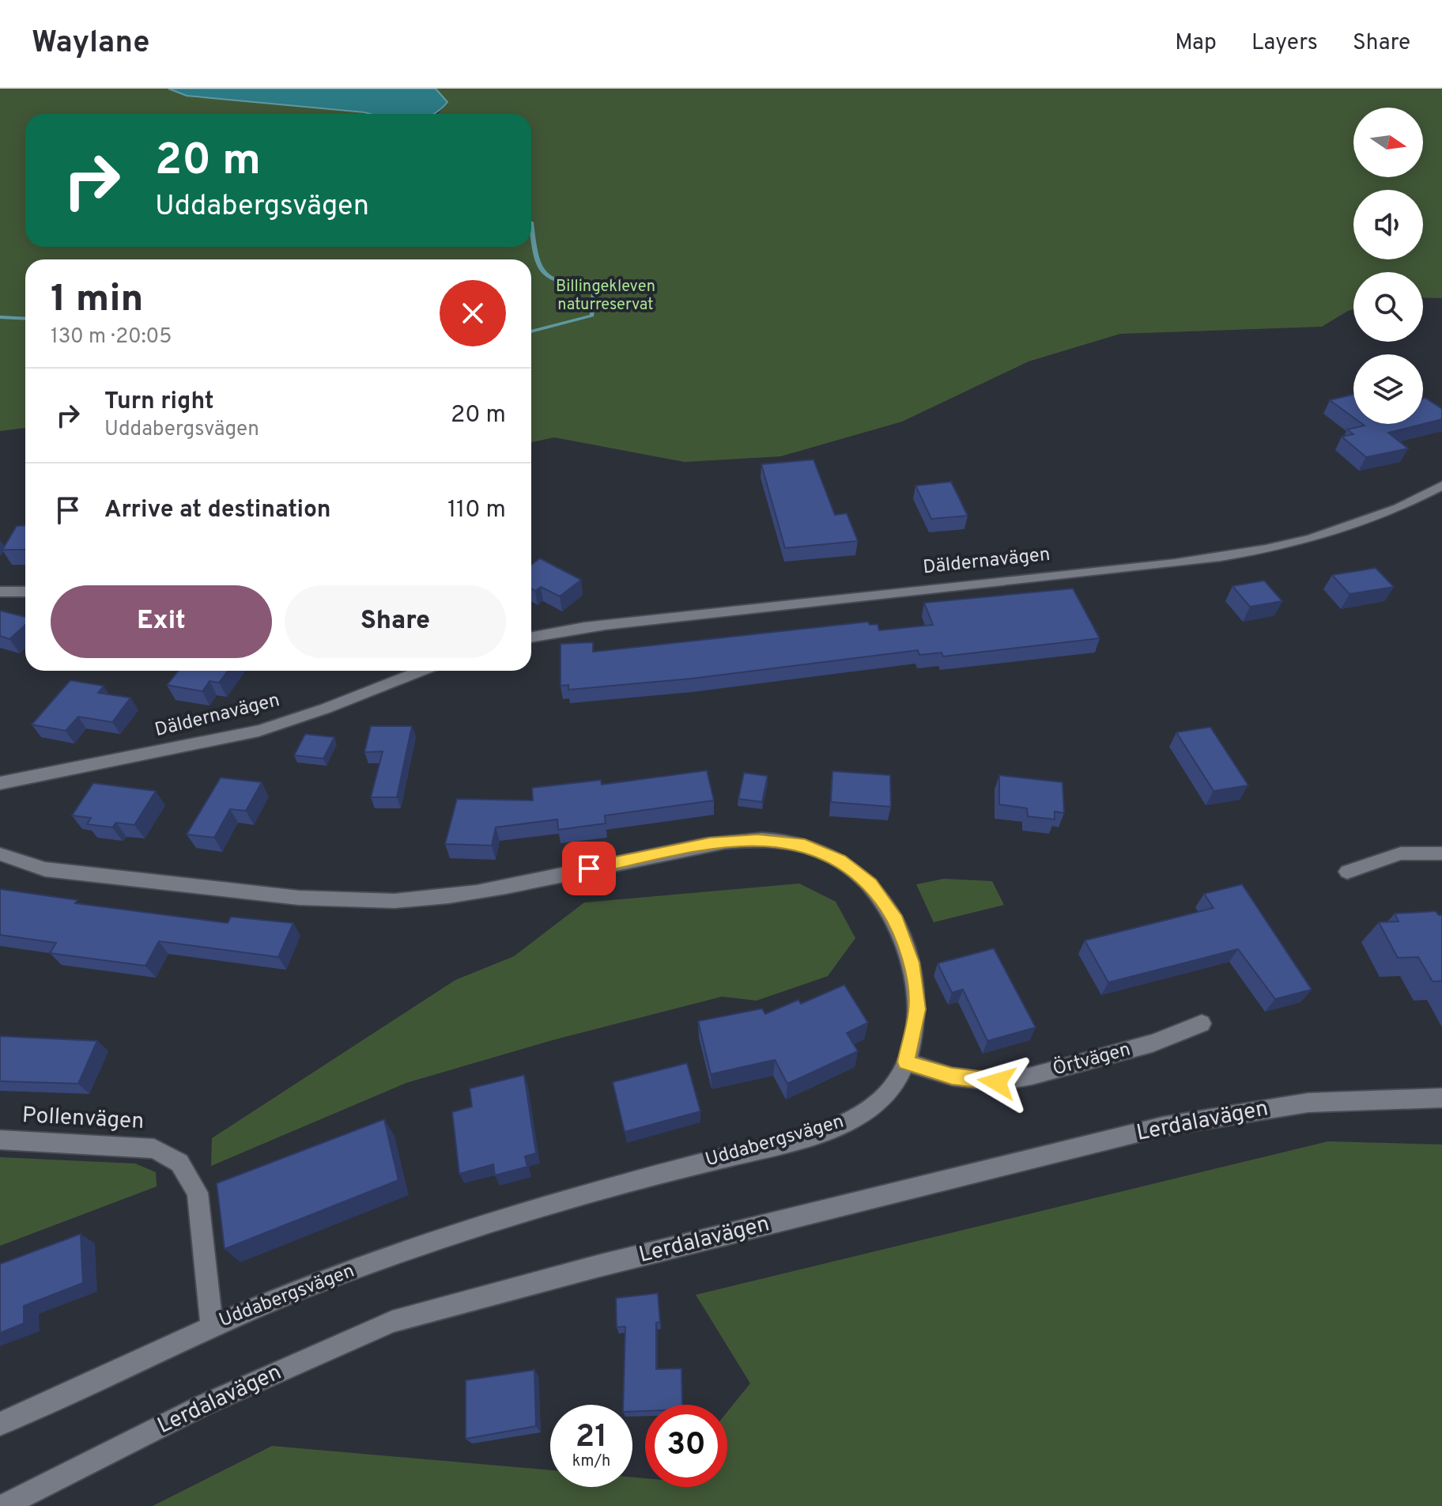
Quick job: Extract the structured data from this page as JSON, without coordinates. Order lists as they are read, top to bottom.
{
  "streets": {
    "street": [
      "Däldernavägen",
      "Örtvägen",
      "Pollenvägen",
      "Lerdalavägen",
      "Uddabergsvägen"
    ]
  },
  "crossings": [
    ["Örtvägen", "Uddabergsvägen"],
    ["Pollenvägen", "Uddabergsvägen"]
  ],
  "parks": ["Billingekleven naturreservat"],
  "north": "right",
  "page": {
    "header": "Waylane",
    "nav": ["Map", "Layers", "Share"],
    "turn": ["20 m", "Uddabergsvägen"],
    "heading": ["1 min", "130 m · 20:05"],
    "list": [
      {
        "name": "Turn right",
        "note": "Uddabergsvägen",
        "value": "20 m"
      },
      {
        "name": "Arrive at destination",
        "value": "110 m"
      }
    ],
    "buttons": ["Exit", "Share"],
    "speed": "21 km/h",
    "limit": "30"
  }
}
